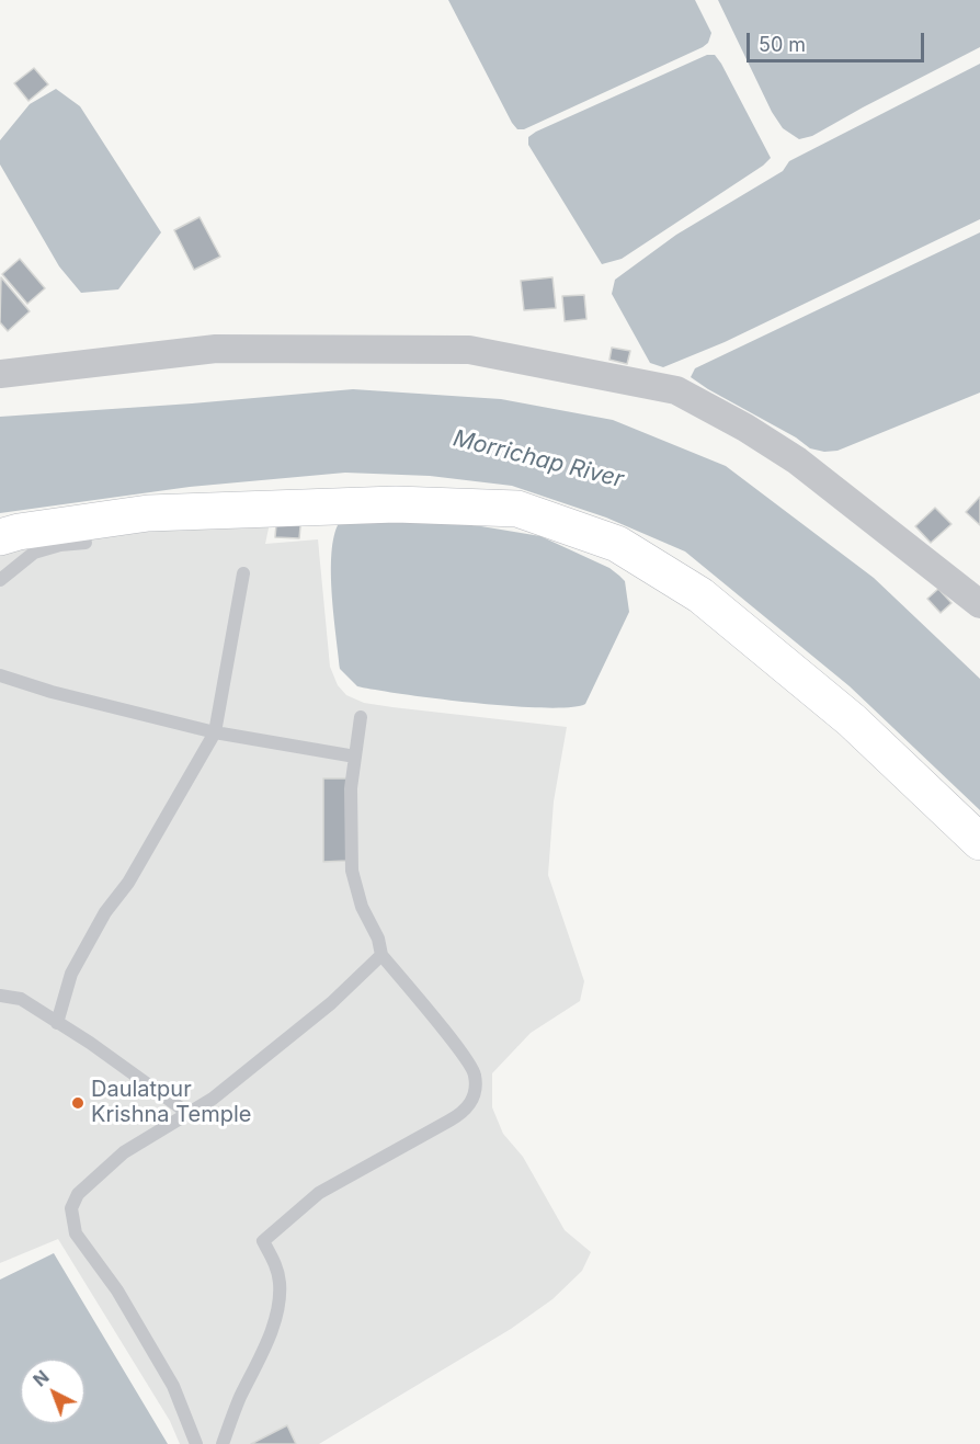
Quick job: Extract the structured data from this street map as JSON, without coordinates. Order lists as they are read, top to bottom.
{
  "water": ["Morrichap River"],
  "places": ["Daulatpur Krishna Temple"],
  "scale_bar": "50 m",
  "north": "top left"
}
